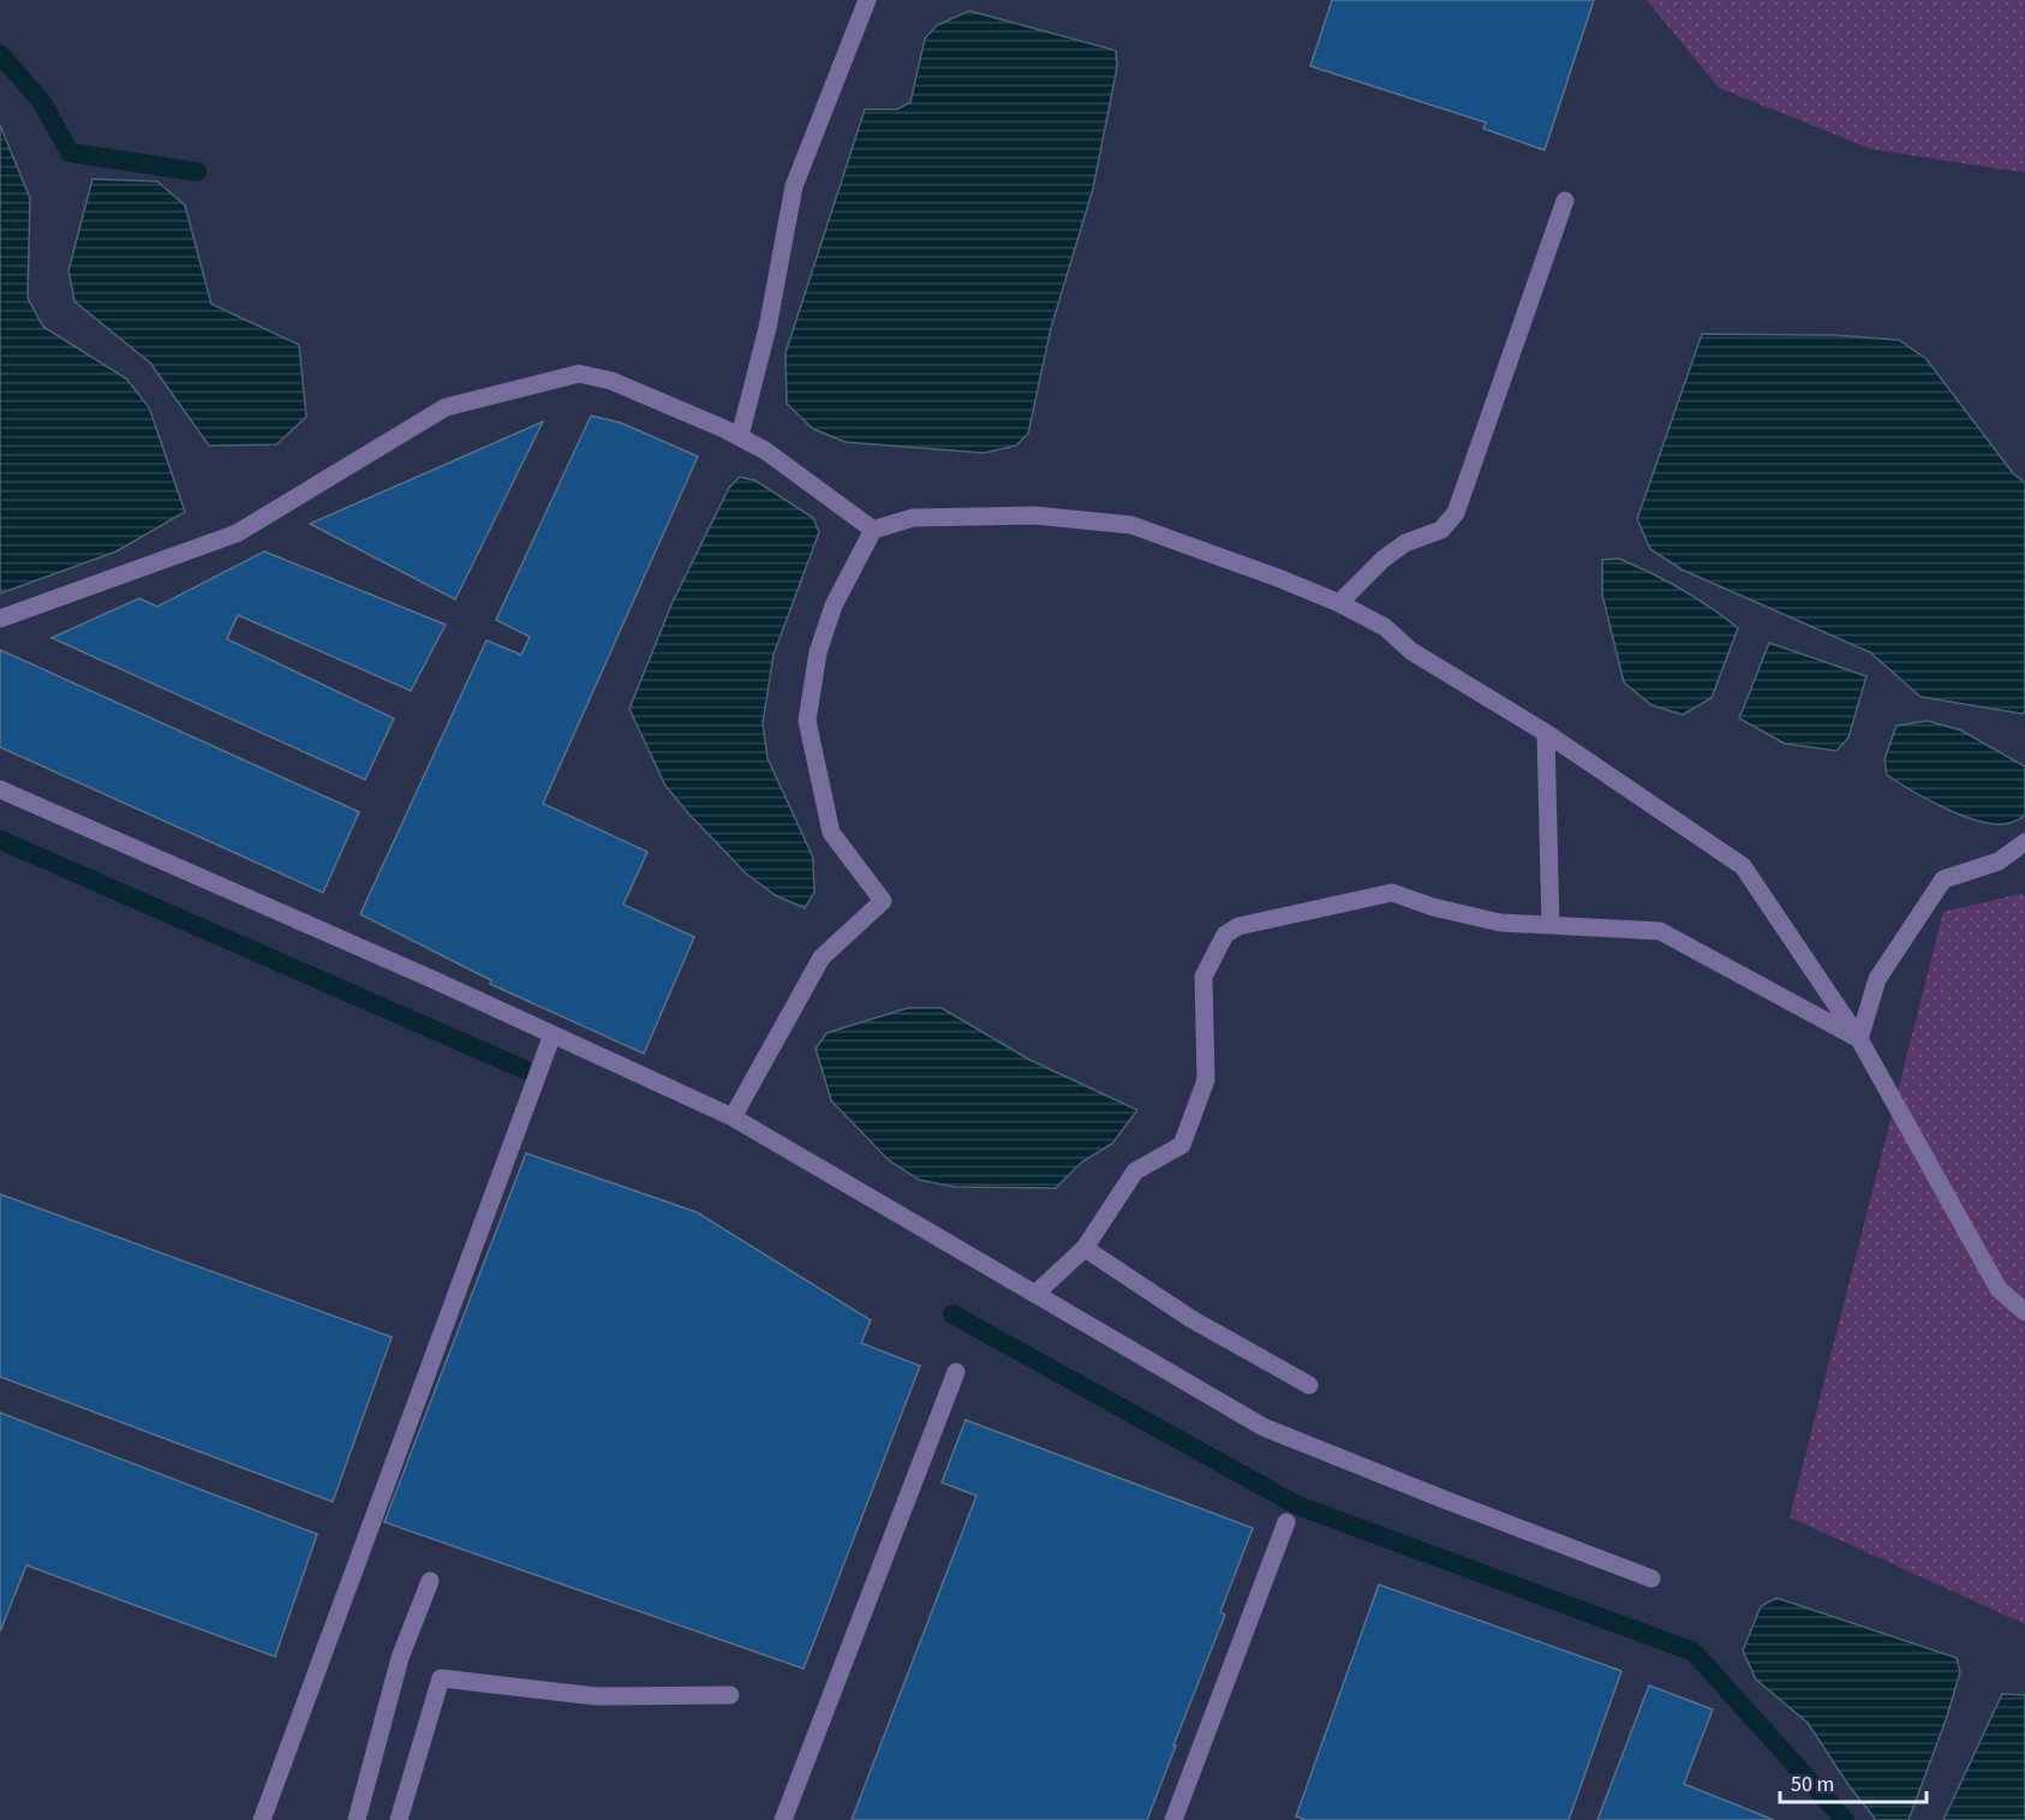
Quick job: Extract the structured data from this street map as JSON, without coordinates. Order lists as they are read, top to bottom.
{
  "scale_bar": "50 m"
}
